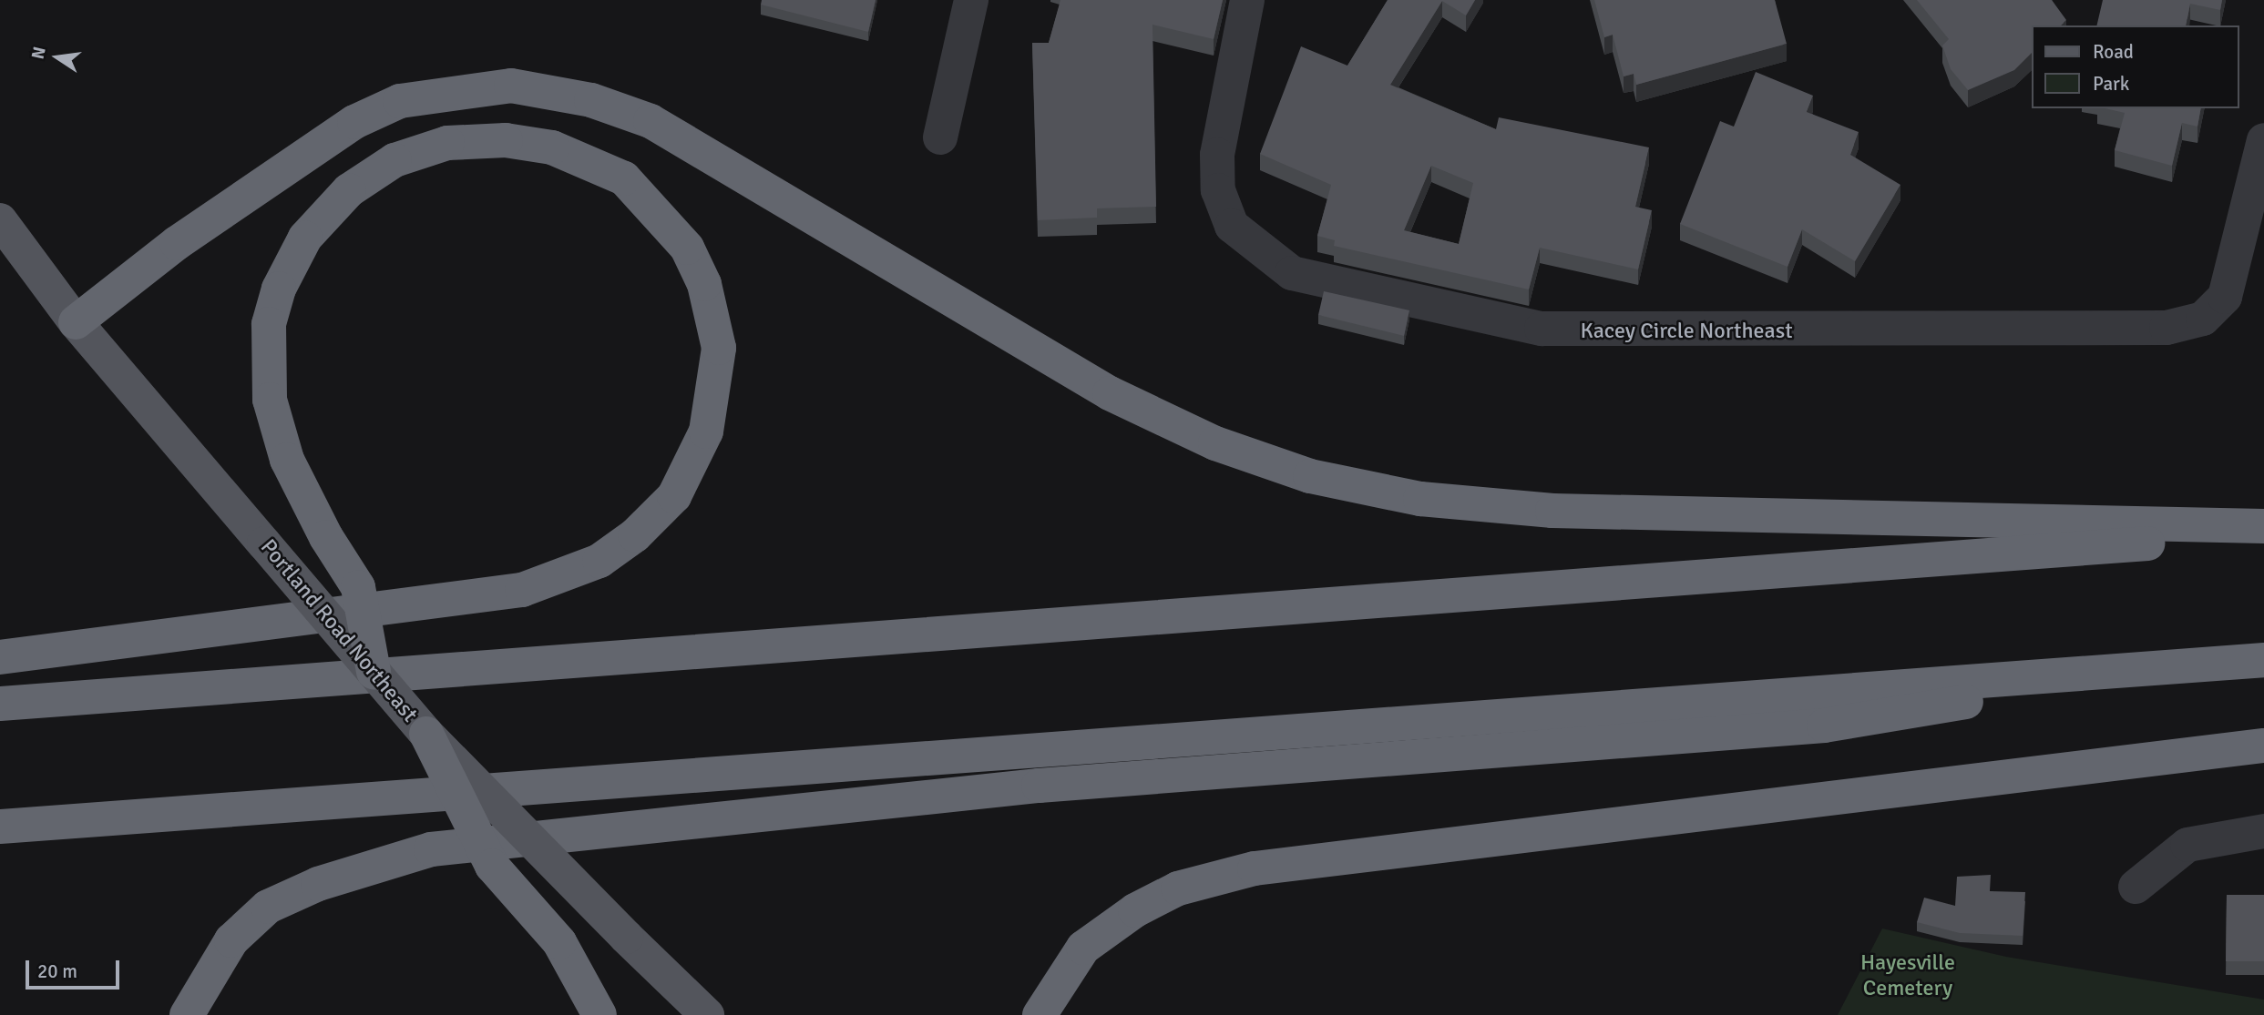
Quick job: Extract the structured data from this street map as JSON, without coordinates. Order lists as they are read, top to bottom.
{
  "streets": {
    "main road": ["Portland Road Northeast"],
    "street": ["Kacey Circle Northeast"]
  },
  "parks": ["Hayesville Cemetery"],
  "legend": ["Road", "Park"],
  "scale_bar": "20 m",
  "north": "left"
}
